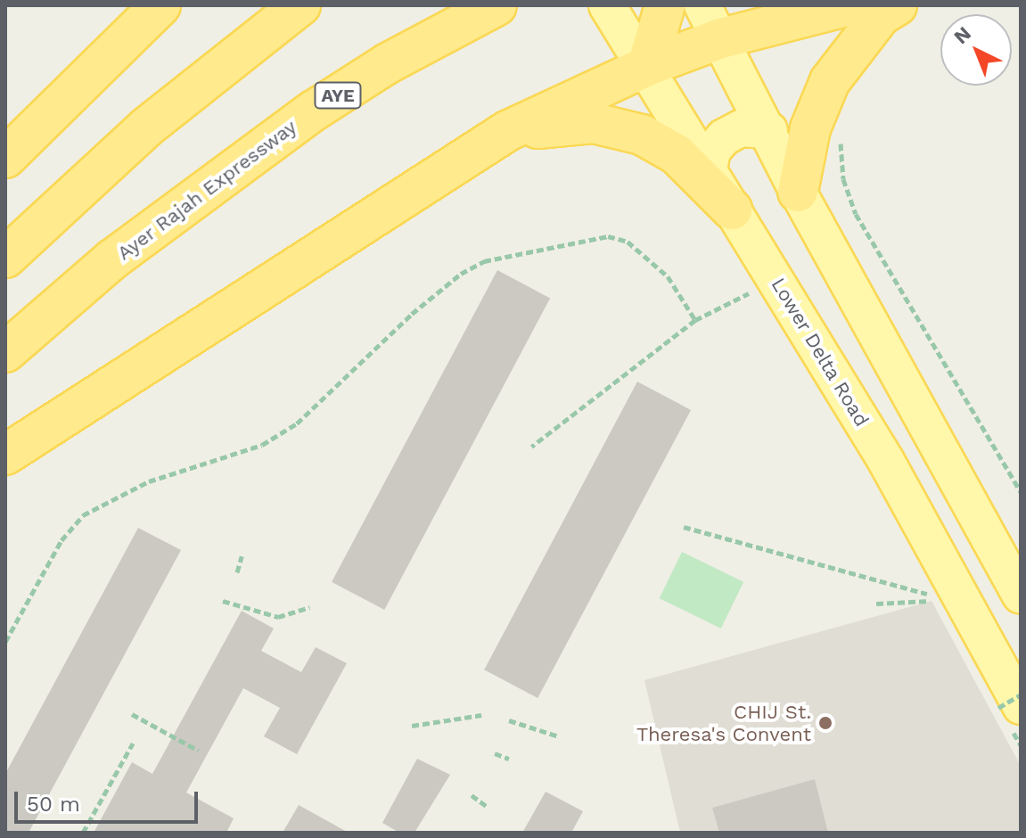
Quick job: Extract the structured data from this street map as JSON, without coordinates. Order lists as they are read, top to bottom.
{
  "streets": {
    "highway": ["AYE", "Ayer Rajah Expressway"],
    "main road": ["Lower Delta Road"]
  },
  "places": ["CHIJ St. Theresa's Convent"],
  "scale_bar": "50 m",
  "north": "top left"
}
